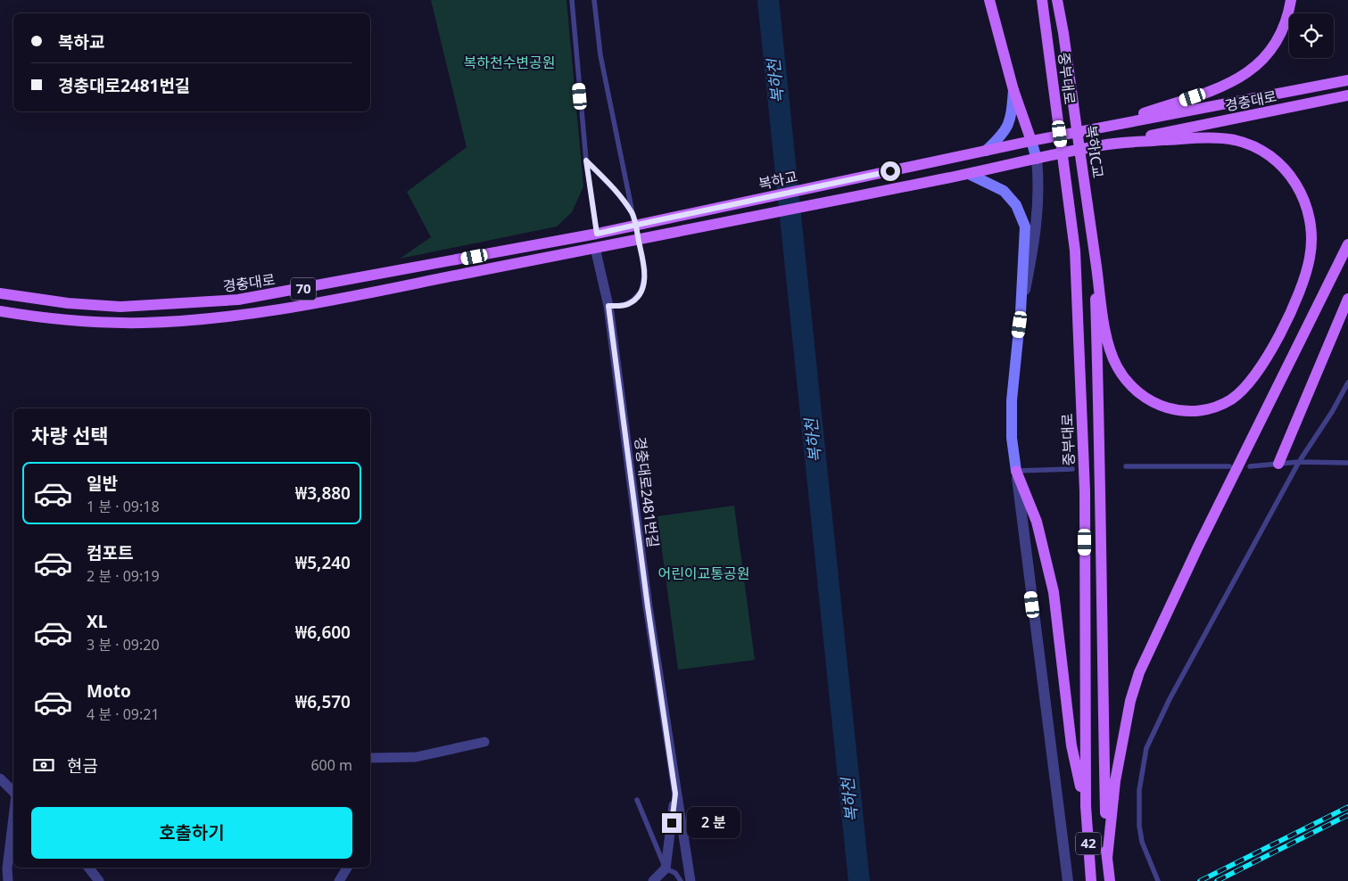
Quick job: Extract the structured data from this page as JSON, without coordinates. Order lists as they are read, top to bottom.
{
  "streets": {
    "main road": [
      "중부대로",
      "경충대로",
      "복하IC교",
      "복하교",
      "70",
      "42"
    ],
    "street": ["경충대로2481번길"]
  },
  "crossings": [
    ["중부대로", "복하IC교"],
    ["경충대로", "복하교"],
    ["경충대로", "70"],
    ["경충대로", "경충대로2481번길"],
    ["복하IC교", "42"],
    ["70", "경충대로2481번길"]
  ],
  "water": ["복하천"],
  "parks": ["복하천수변공원", "어린이교통공원"],
  "page": {
    "banner": ["복하교", "경충대로2481번길"],
    "heading": "차량 선택",
    "list": [
      {
        "name": "일반",
        "note": "1 분 · 09:18",
        "value": "₩3,880"
      },
      {
        "name": "컴포트",
        "note": "2 분 · 09:19",
        "value": "₩5,240"
      },
      {
        "name": "XL",
        "note": "3 분 · 09:20",
        "value": "₩6,600"
      },
      {
        "name": "Moto",
        "note": "4 분 · 09:21",
        "value": "₩6,570"
      }
    ],
    "pay": ["현금", "600 m"],
    "buttons": "호출하기",
    "bubble": "2 분"
  }
}
